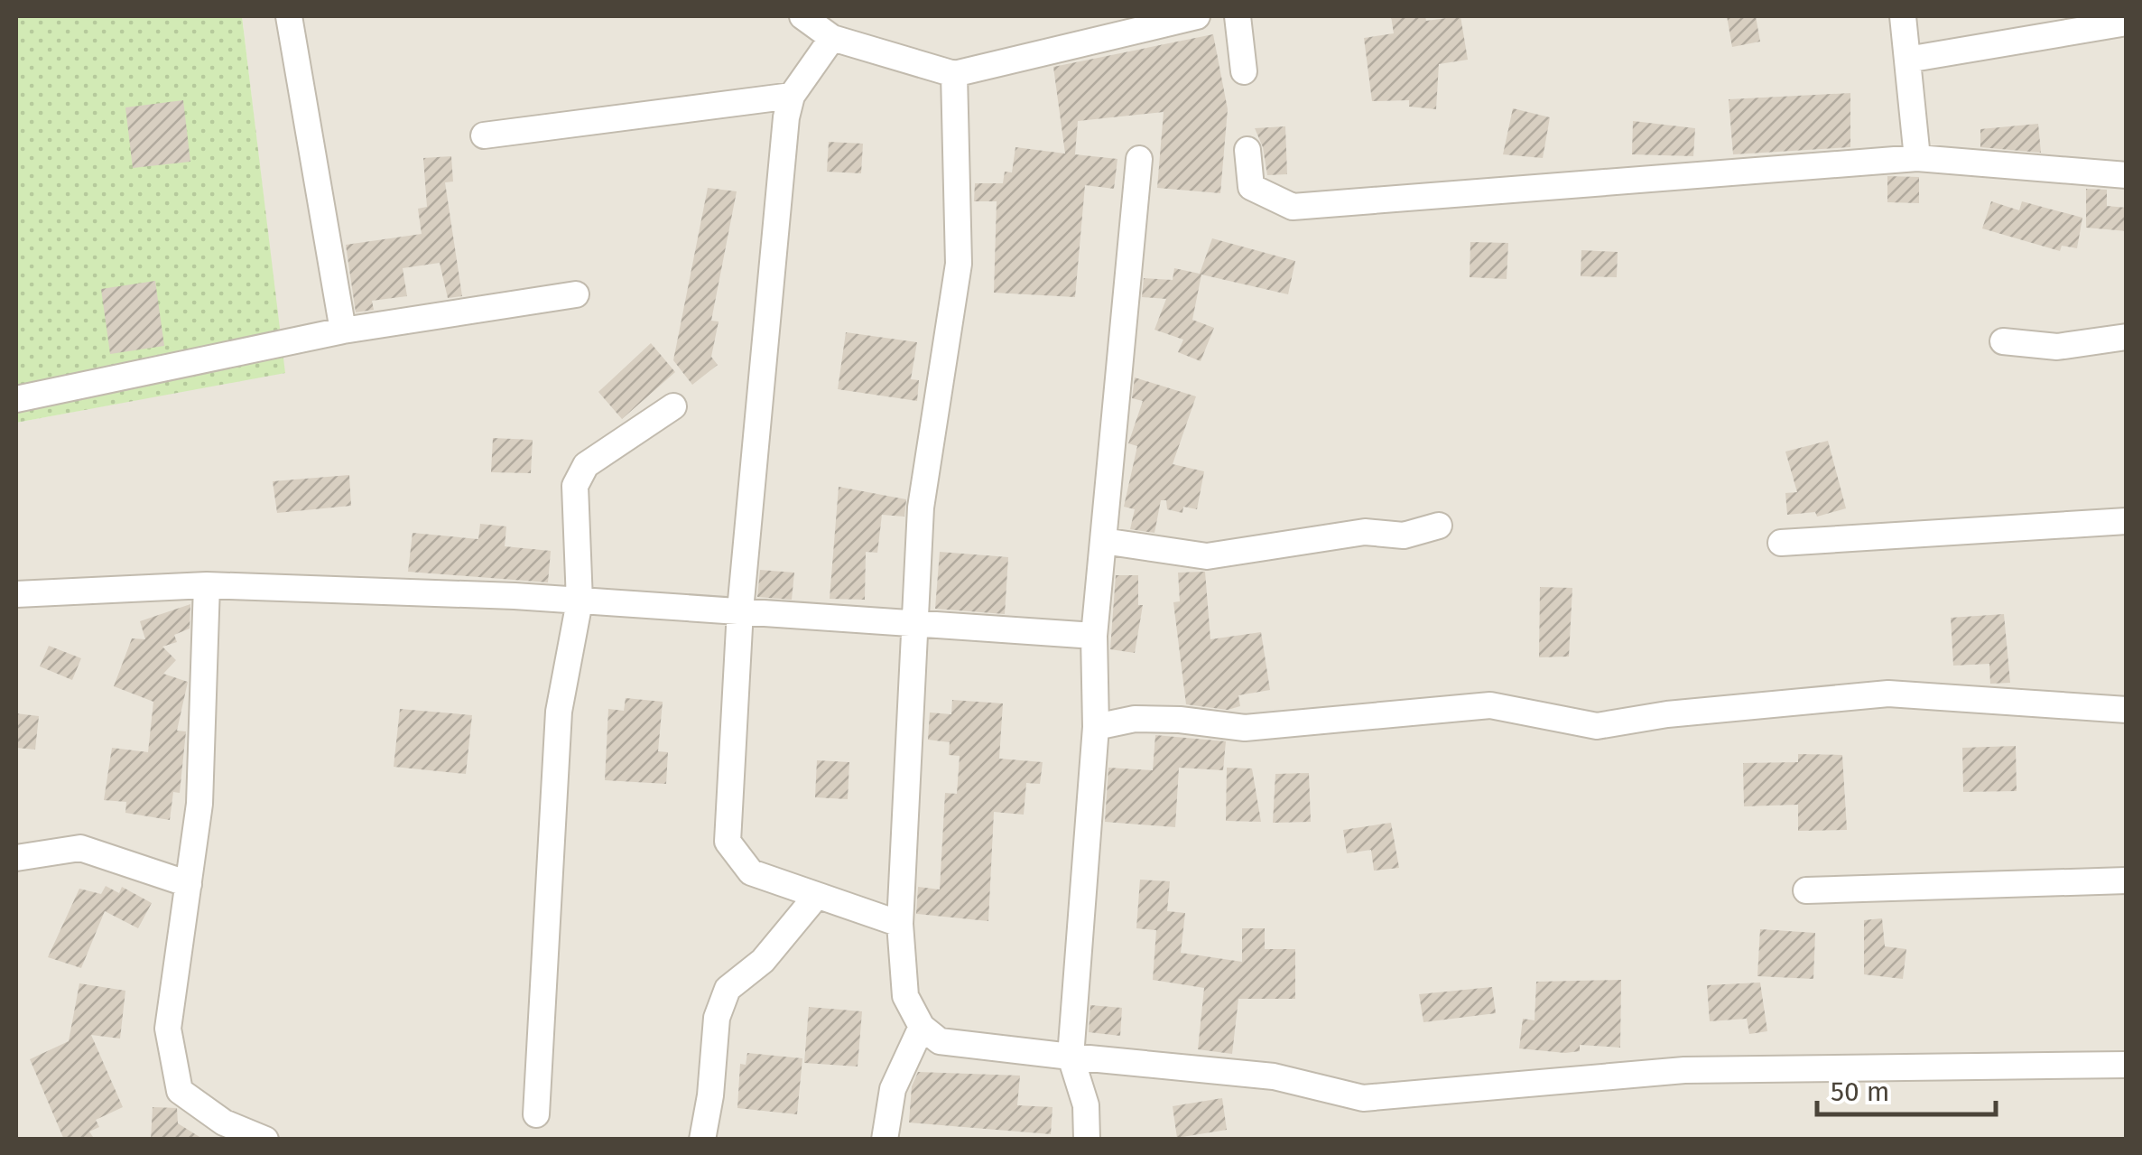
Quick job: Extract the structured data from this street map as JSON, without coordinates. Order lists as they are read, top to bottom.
{
  "scale_bar": "50 m"
}
